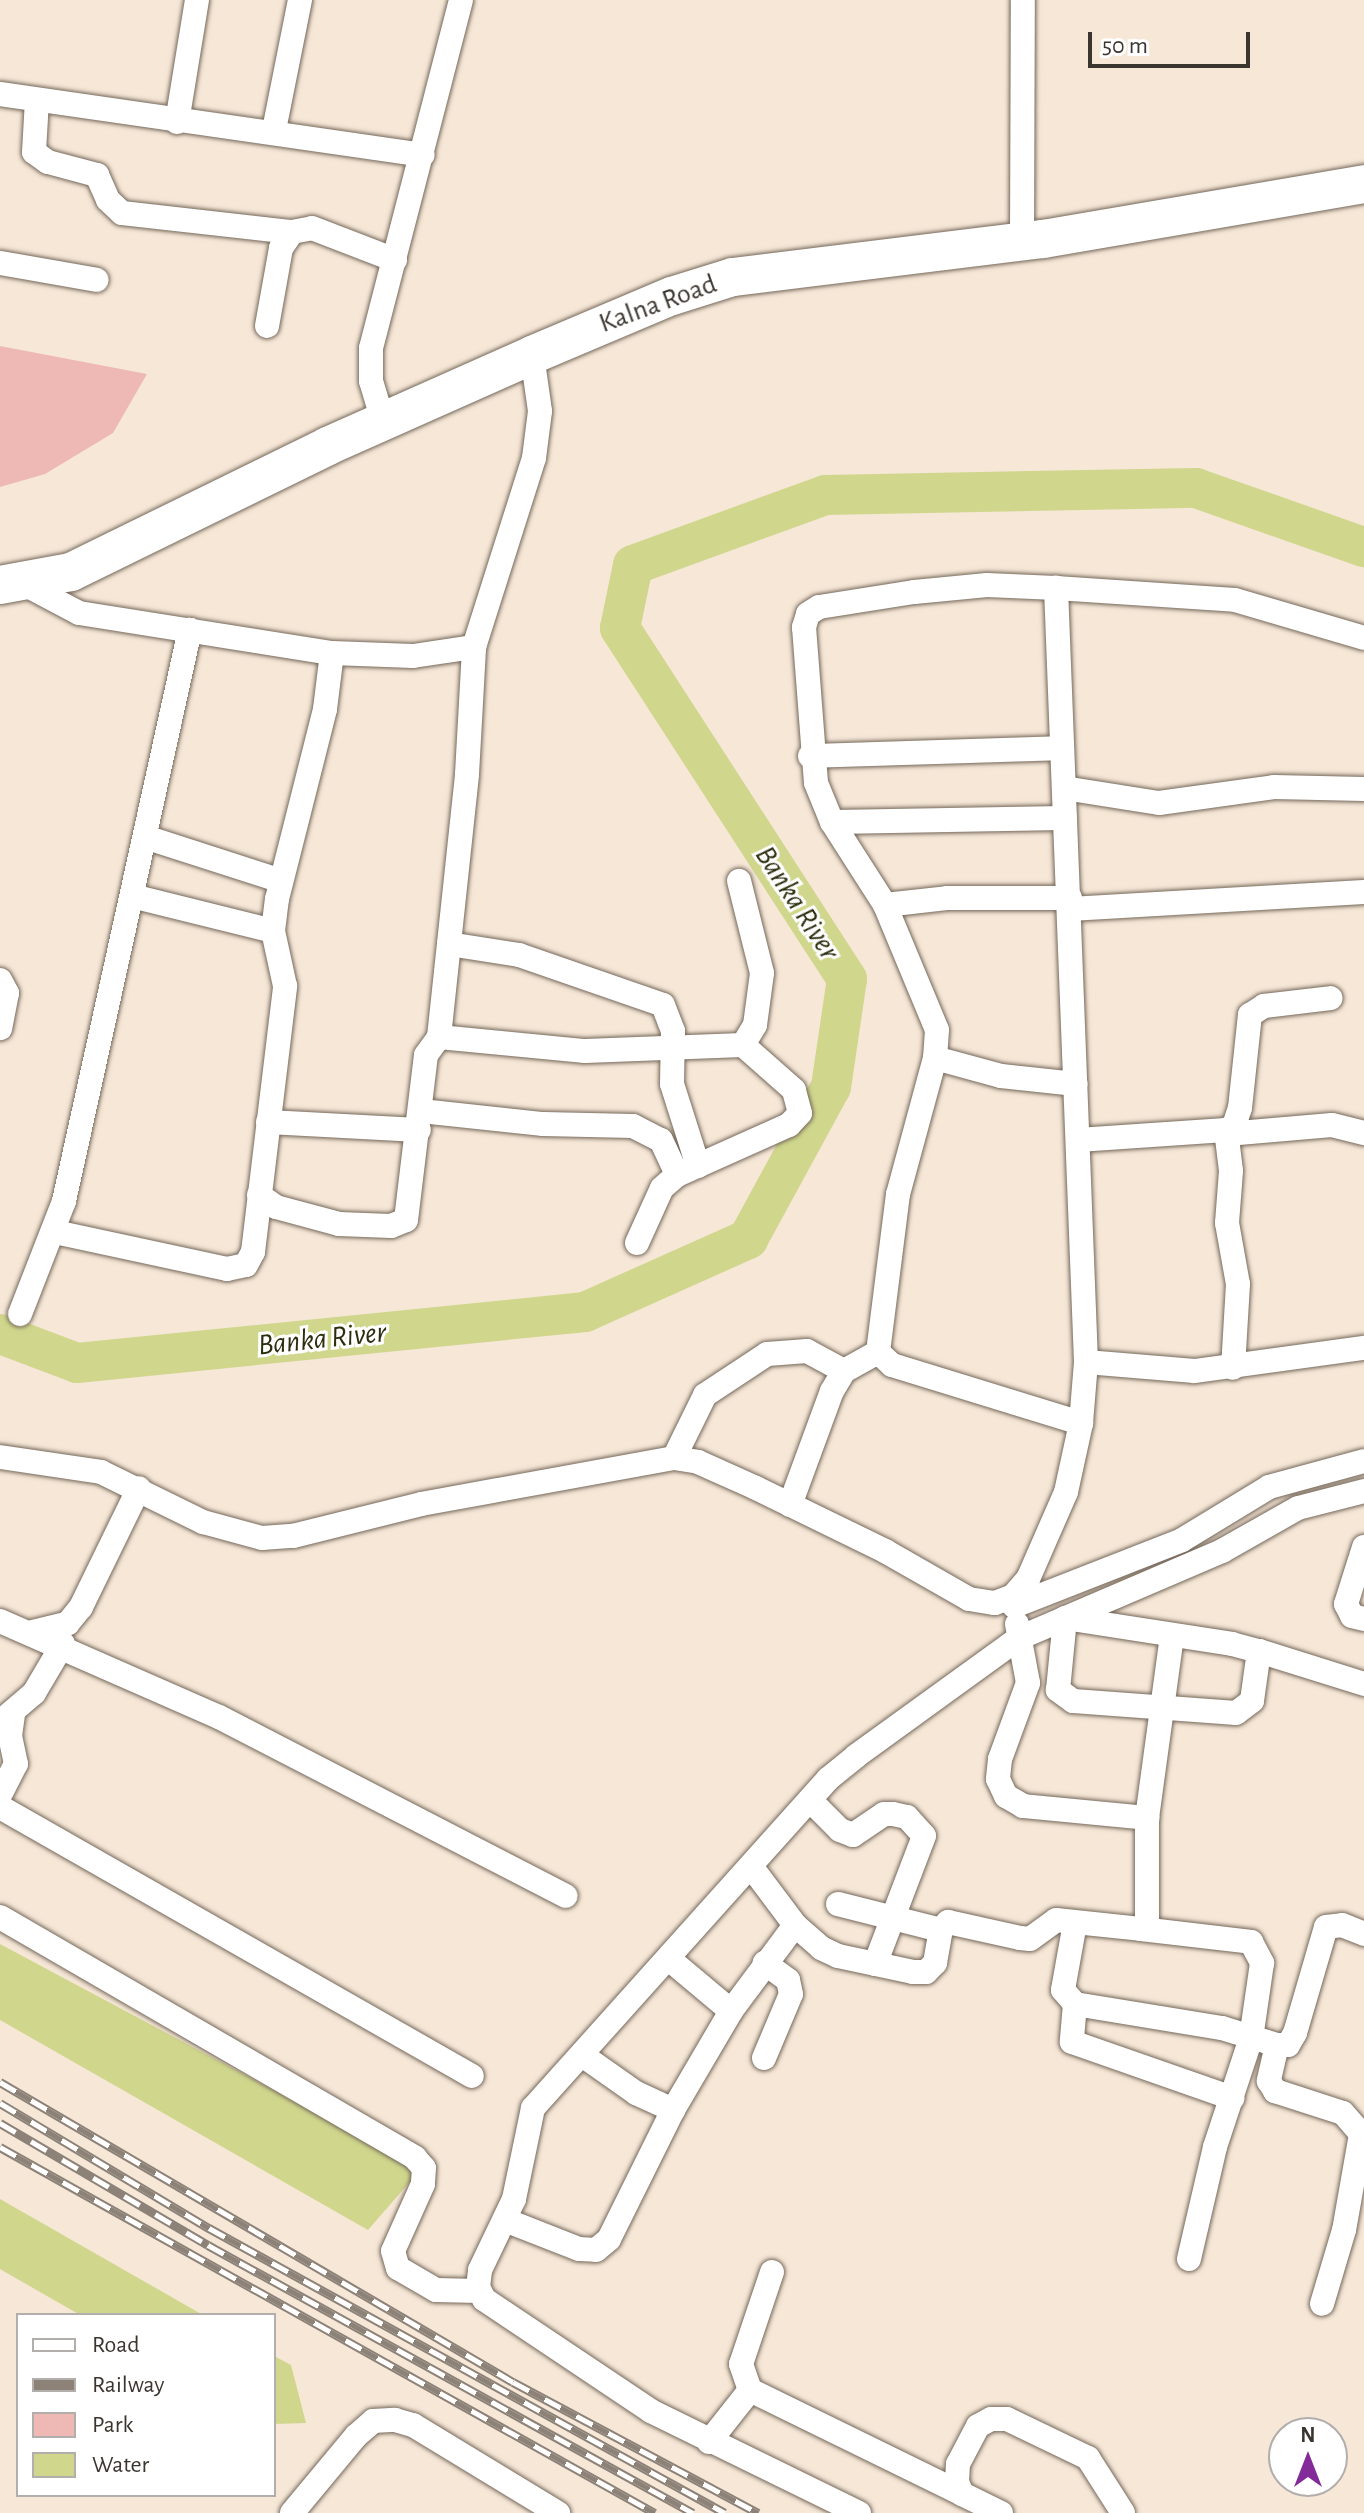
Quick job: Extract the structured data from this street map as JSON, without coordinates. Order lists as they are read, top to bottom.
{
  "streets": {
    "main road": ["Kalna Road"]
  },
  "water": ["Banka River"],
  "legend": [
    "Road",
    "Railway",
    "Park",
    "Water"
  ],
  "scale_bar": "50 m",
  "north": "top"
}
